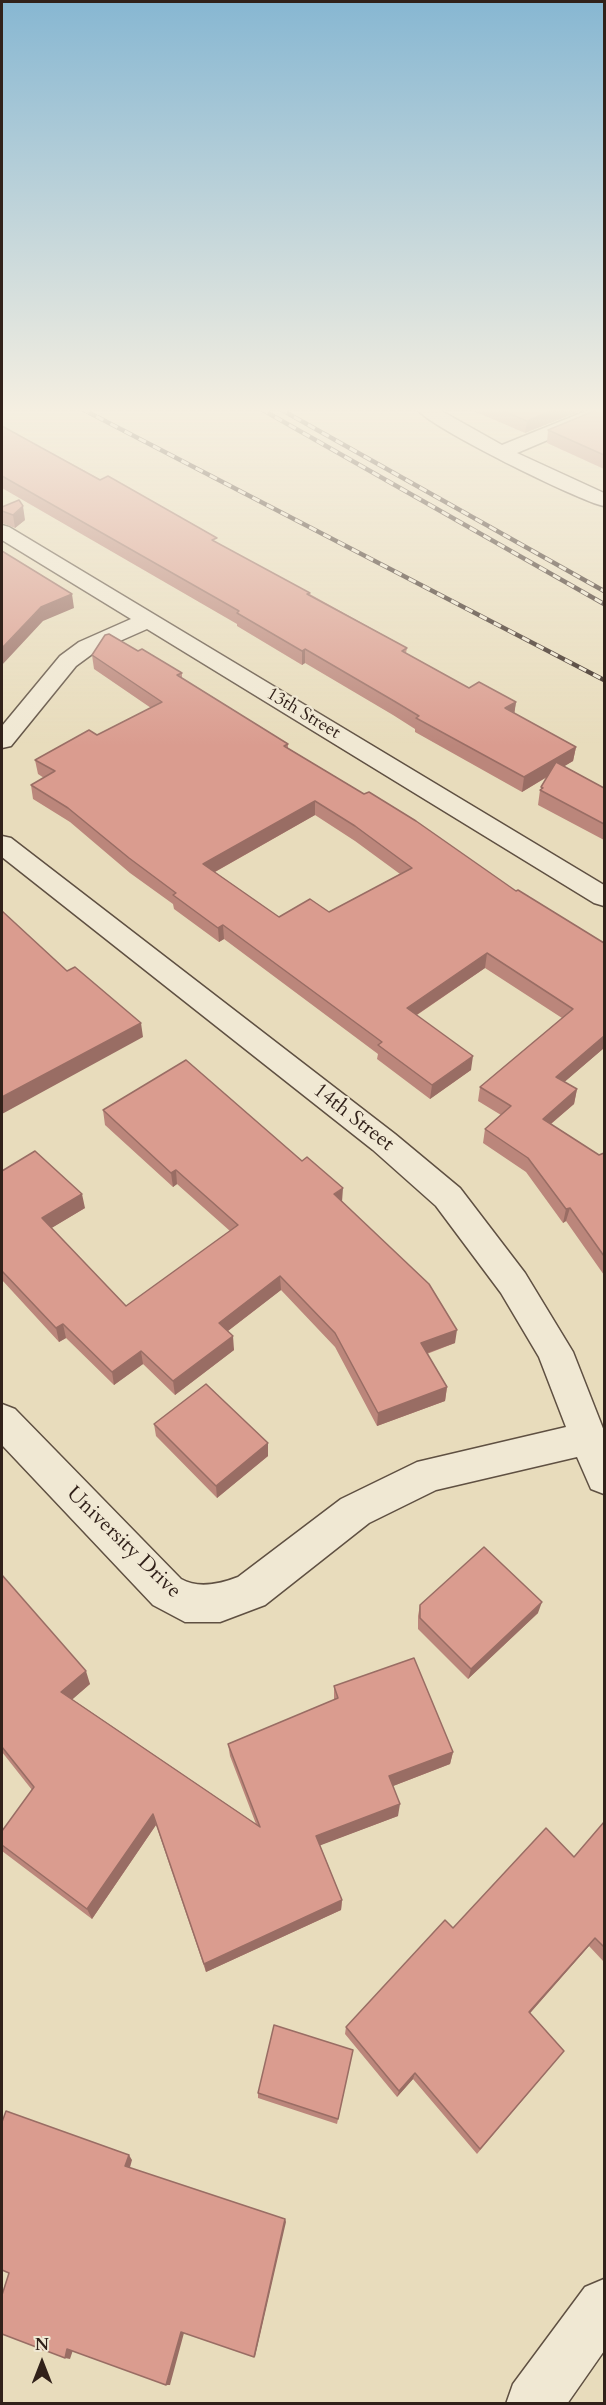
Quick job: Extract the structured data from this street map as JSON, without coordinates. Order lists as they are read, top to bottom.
{
  "streets": {
    "street": ["13th Street", "14th Street", "University Drive"]
  },
  "crossings": [
    ["14th Street", "University Drive"]
  ],
  "north": "top"
}
